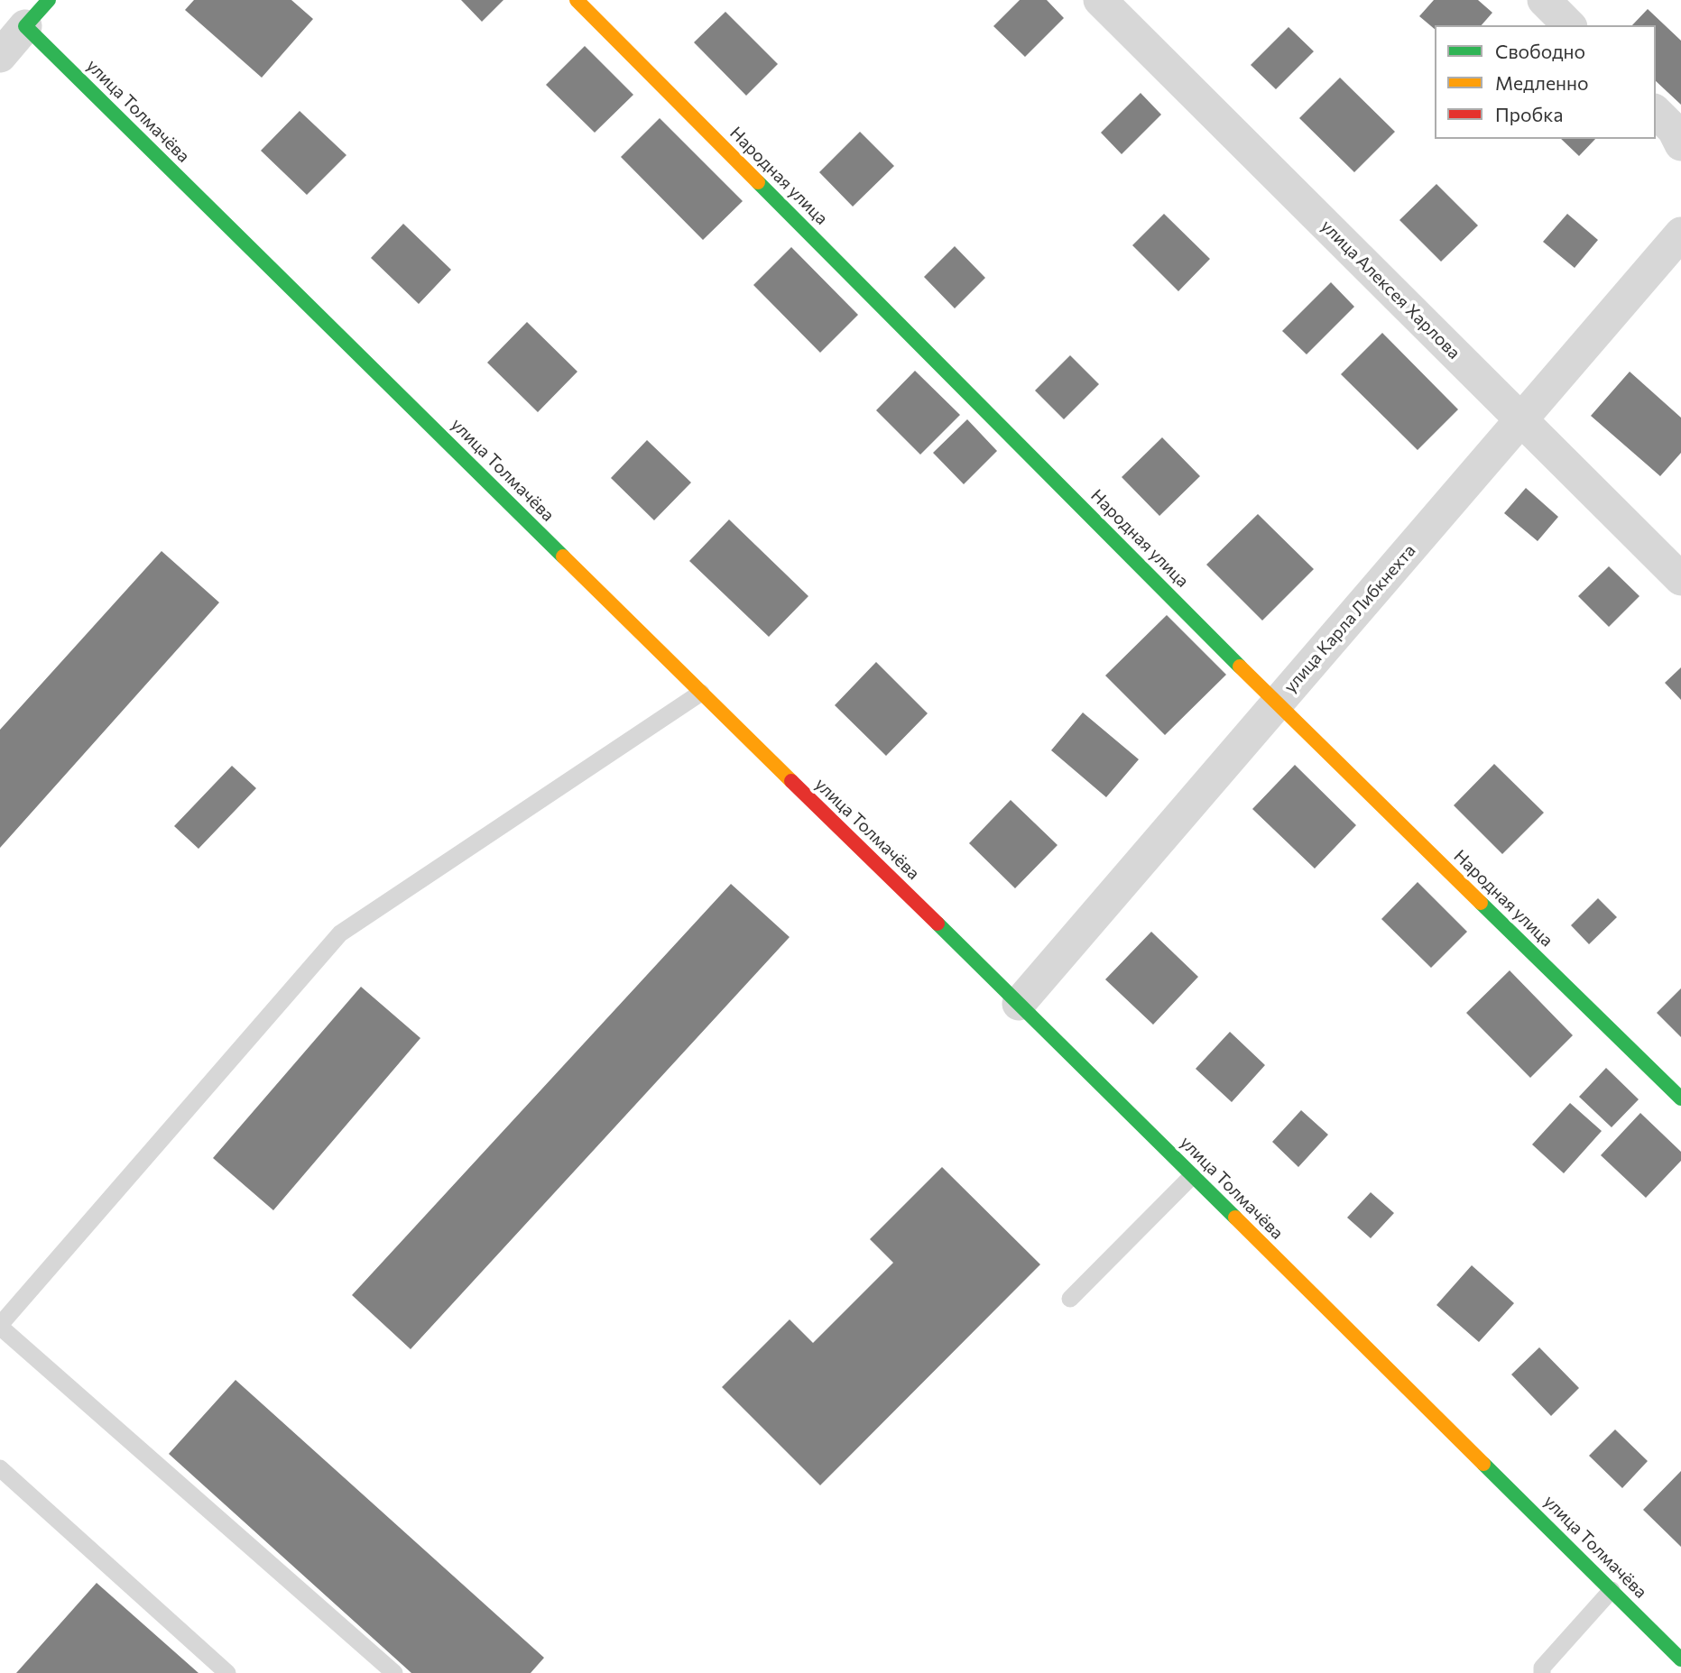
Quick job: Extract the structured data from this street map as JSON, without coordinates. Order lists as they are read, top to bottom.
{
  "streets": {
    "street": [
      "улица Толмачёва",
      "Народная улица",
      "улица Алексея Харлова",
      "улица Карла Либкнехта"
    ]
  },
  "crossings": [
    ["улица Толмачёва", "улица Карла Либкнехта"],
    ["Народная улица", "улица Карла Либкнехта"],
    ["улица Алексея Харлова", "улица Карла Либкнехта"]
  ],
  "legend": ["Свободно", "Медленно", "Пробка"]
}
